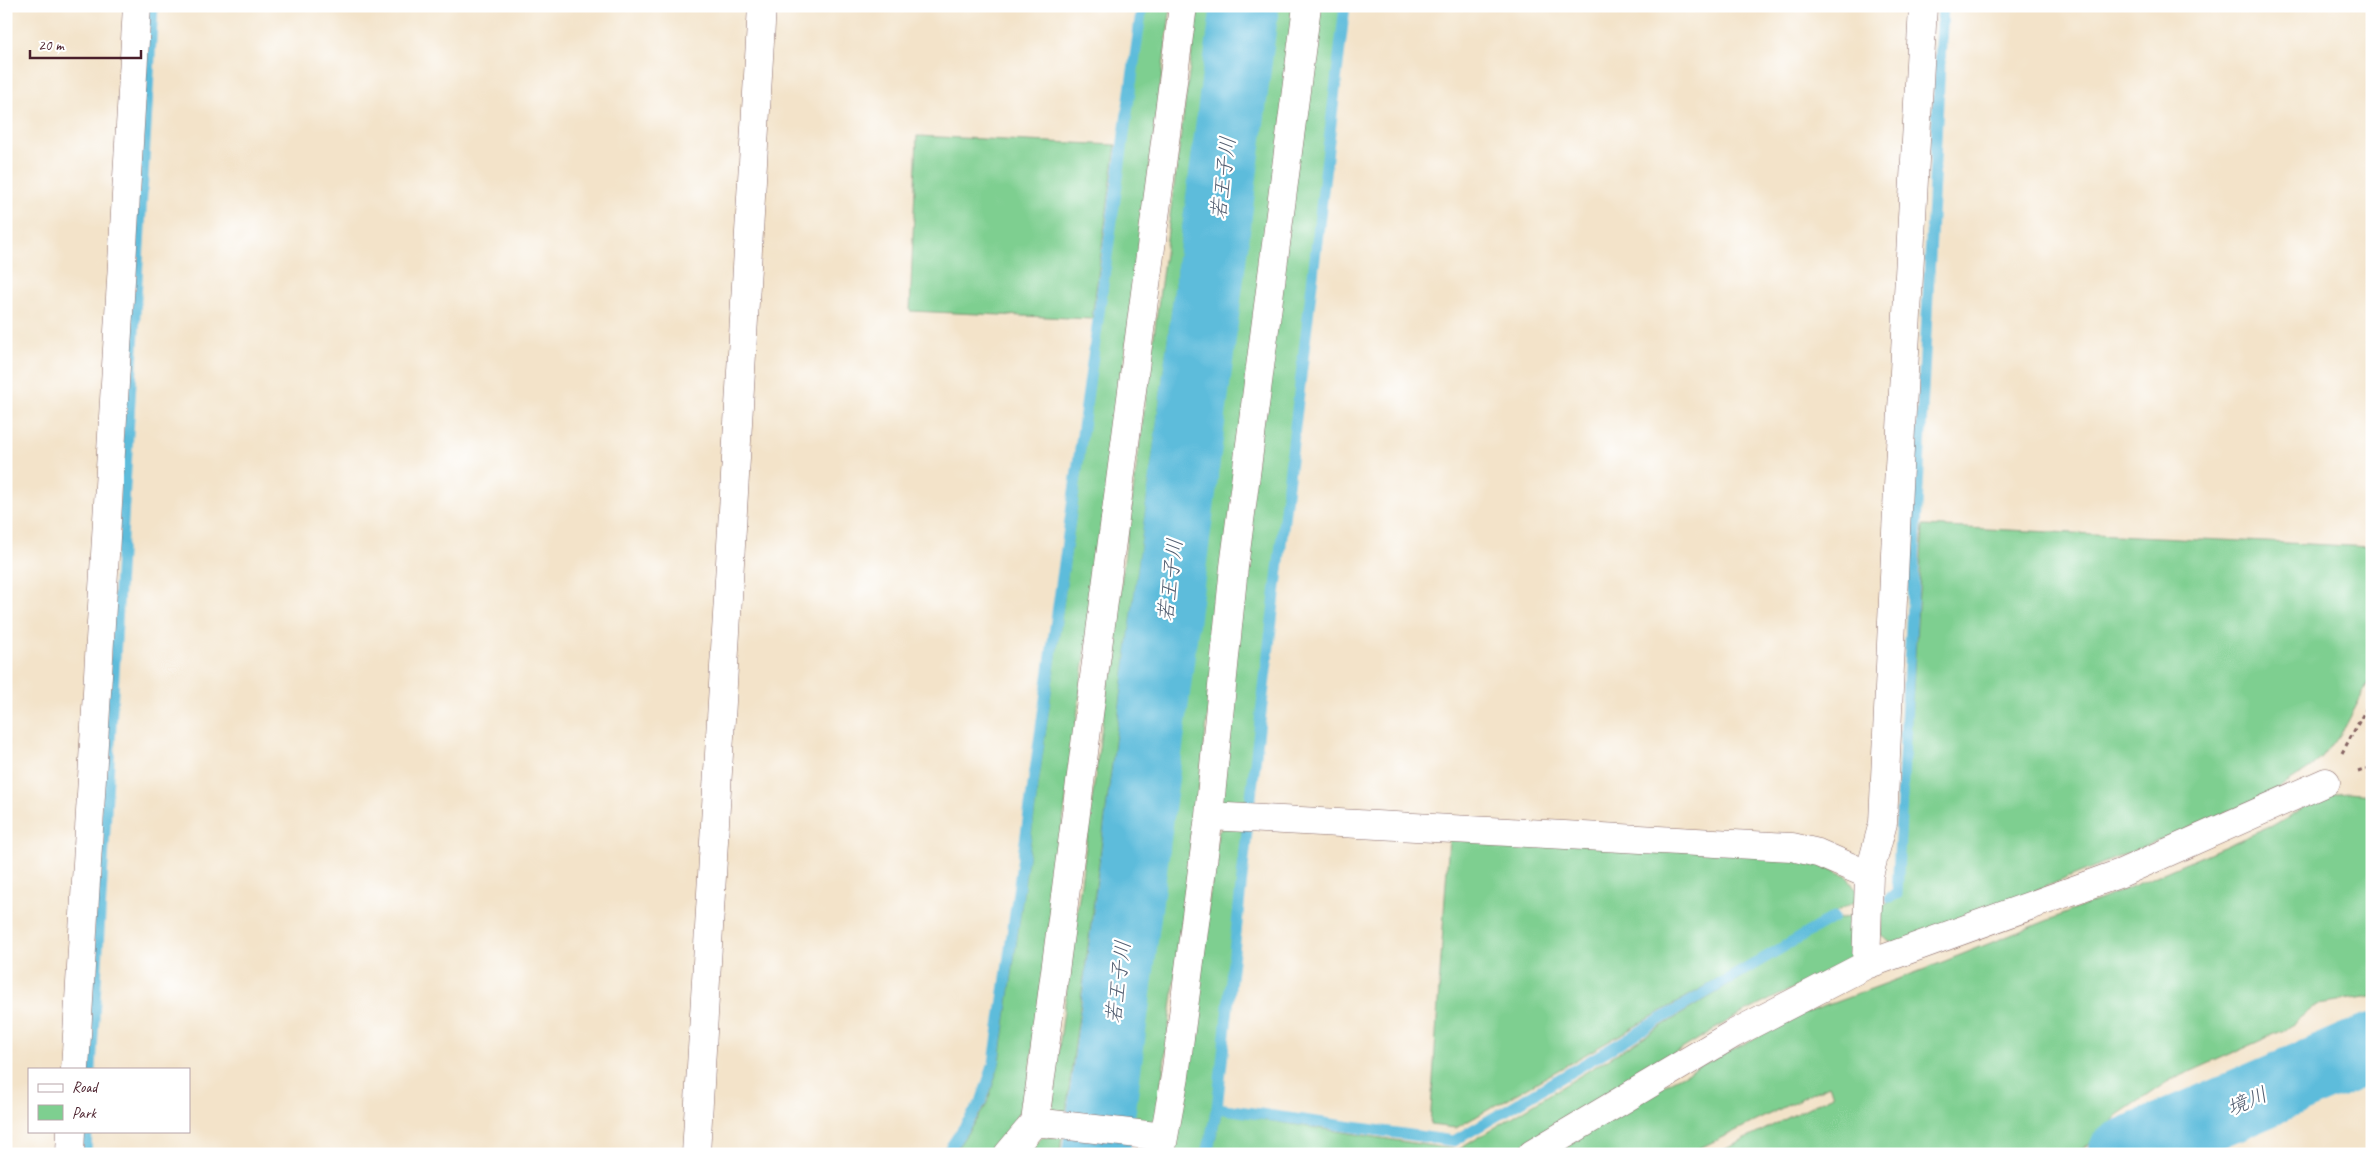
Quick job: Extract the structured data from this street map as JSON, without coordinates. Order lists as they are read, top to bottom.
{
  "water": ["若王子川", "境川"],
  "legend": ["Road", "Park"],
  "scale_bar": "20 m"
}
